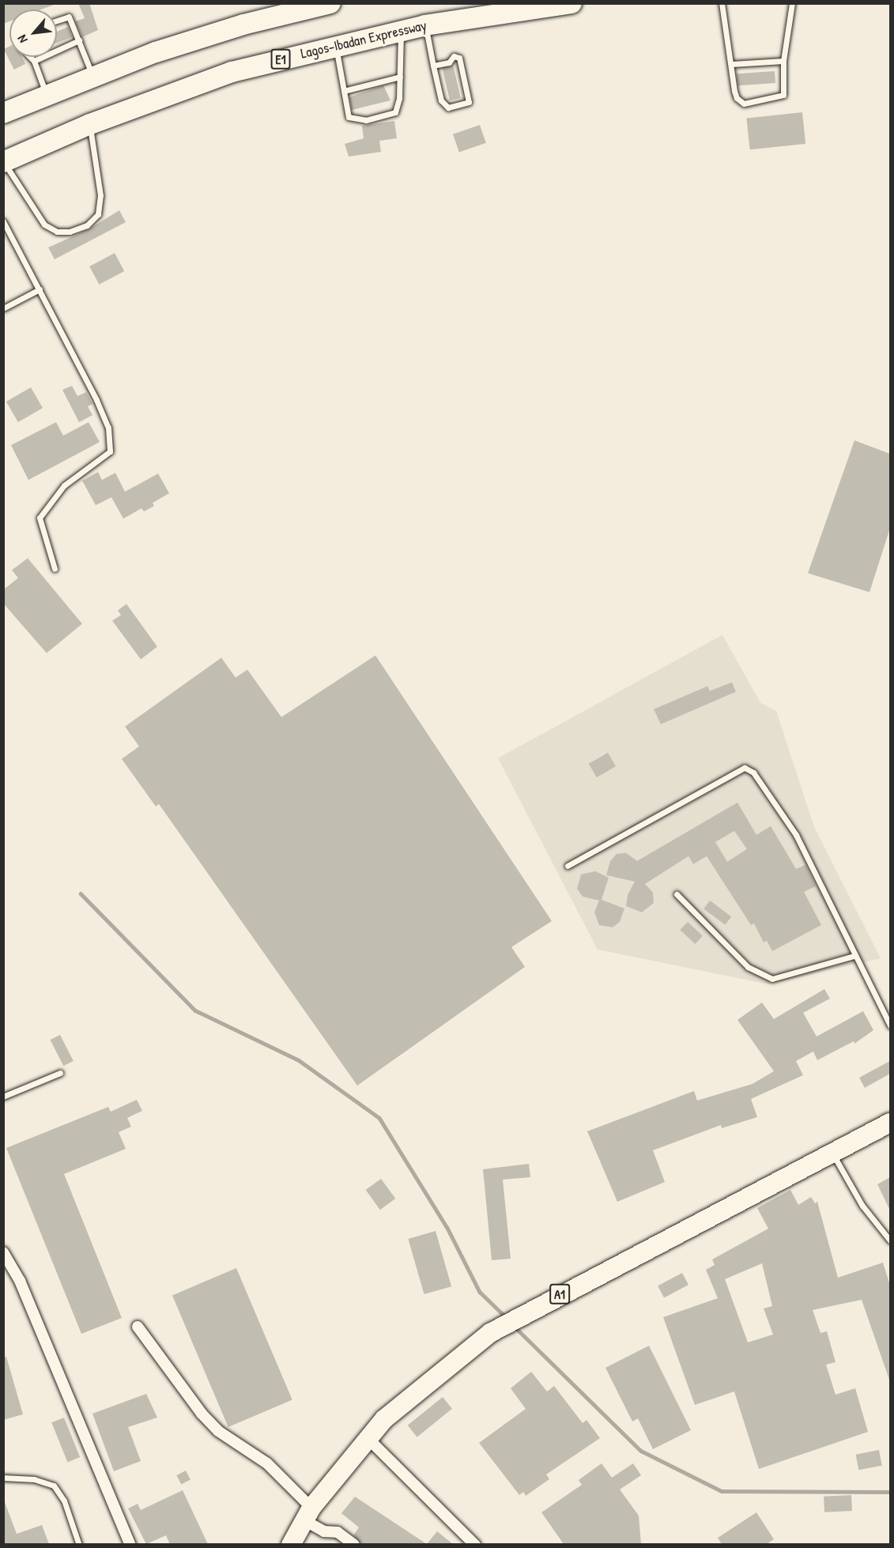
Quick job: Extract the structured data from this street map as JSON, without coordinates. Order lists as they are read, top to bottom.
{
  "streets": {
    "highway": ["Lagos-Ibadan Expressway", "E1", "A1"]
  },
  "north": "bottom left"
}
